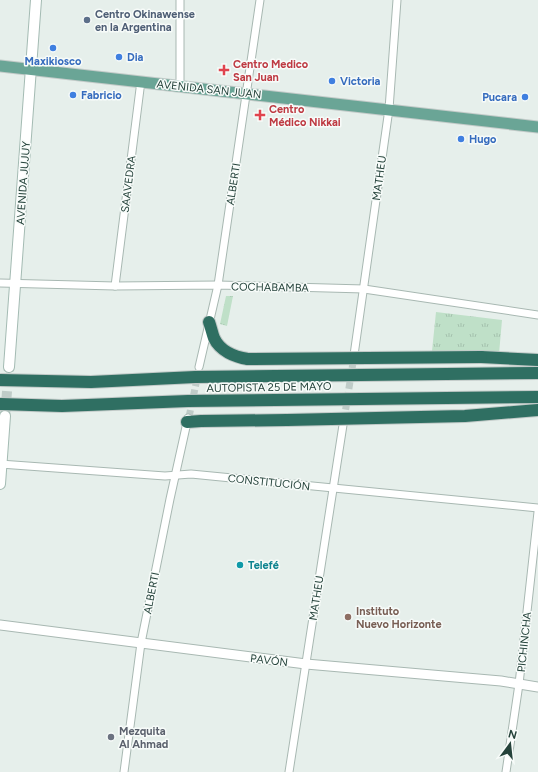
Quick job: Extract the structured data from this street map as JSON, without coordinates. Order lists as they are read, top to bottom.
{
  "streets": {
    "highway": ["AUTOPISTA 25 DE MAYO"],
    "main road": ["AVENIDA SAN JUAN", "AVENIDA JUJUY"],
    "street": [
      "MATHEU",
      "SAAVEDRA",
      "ALBERTI",
      "COCHABAMBA",
      "CONSTITUCIÓN",
      "PICHINCHA",
      "PAVÓN"
    ]
  },
  "crossings": [
    ["AVENIDA SAN JUAN", "MATHEU"],
    ["AVENIDA SAN JUAN", "AVENIDA JUJUY"],
    ["AVENIDA SAN JUAN", "SAAVEDRA"],
    ["AVENIDA SAN JUAN", "ALBERTI"],
    ["MATHEU", "COCHABAMBA"],
    ["MATHEU", "CONSTITUCIÓN"],
    ["MATHEU", "PAVÓN"],
    ["AVENIDA JUJUY", "COCHABAMBA"],
    ["SAAVEDRA", "COCHABAMBA"],
    ["ALBERTI", "COCHABAMBA"],
    ["ALBERTI", "CONSTITUCIÓN"],
    ["ALBERTI", "PAVÓN"],
    ["PICHINCHA", "PAVÓN"]
  ],
  "places": {
    "other": [
      "Centro Okinawense en la Argentina",
      "Maxikiosco",
      "Dia",
      "Victoria",
      "Fabricio",
      "Pucara",
      "Hugo",
      "Telefé",
      "Instituto Nuevo Horizonte",
      "Mezquita Al Ahmad"
    ],
    "health": ["Centro Medico San Juan", "Centro Médico Nikkai"]
  },
  "north": "top"
}
